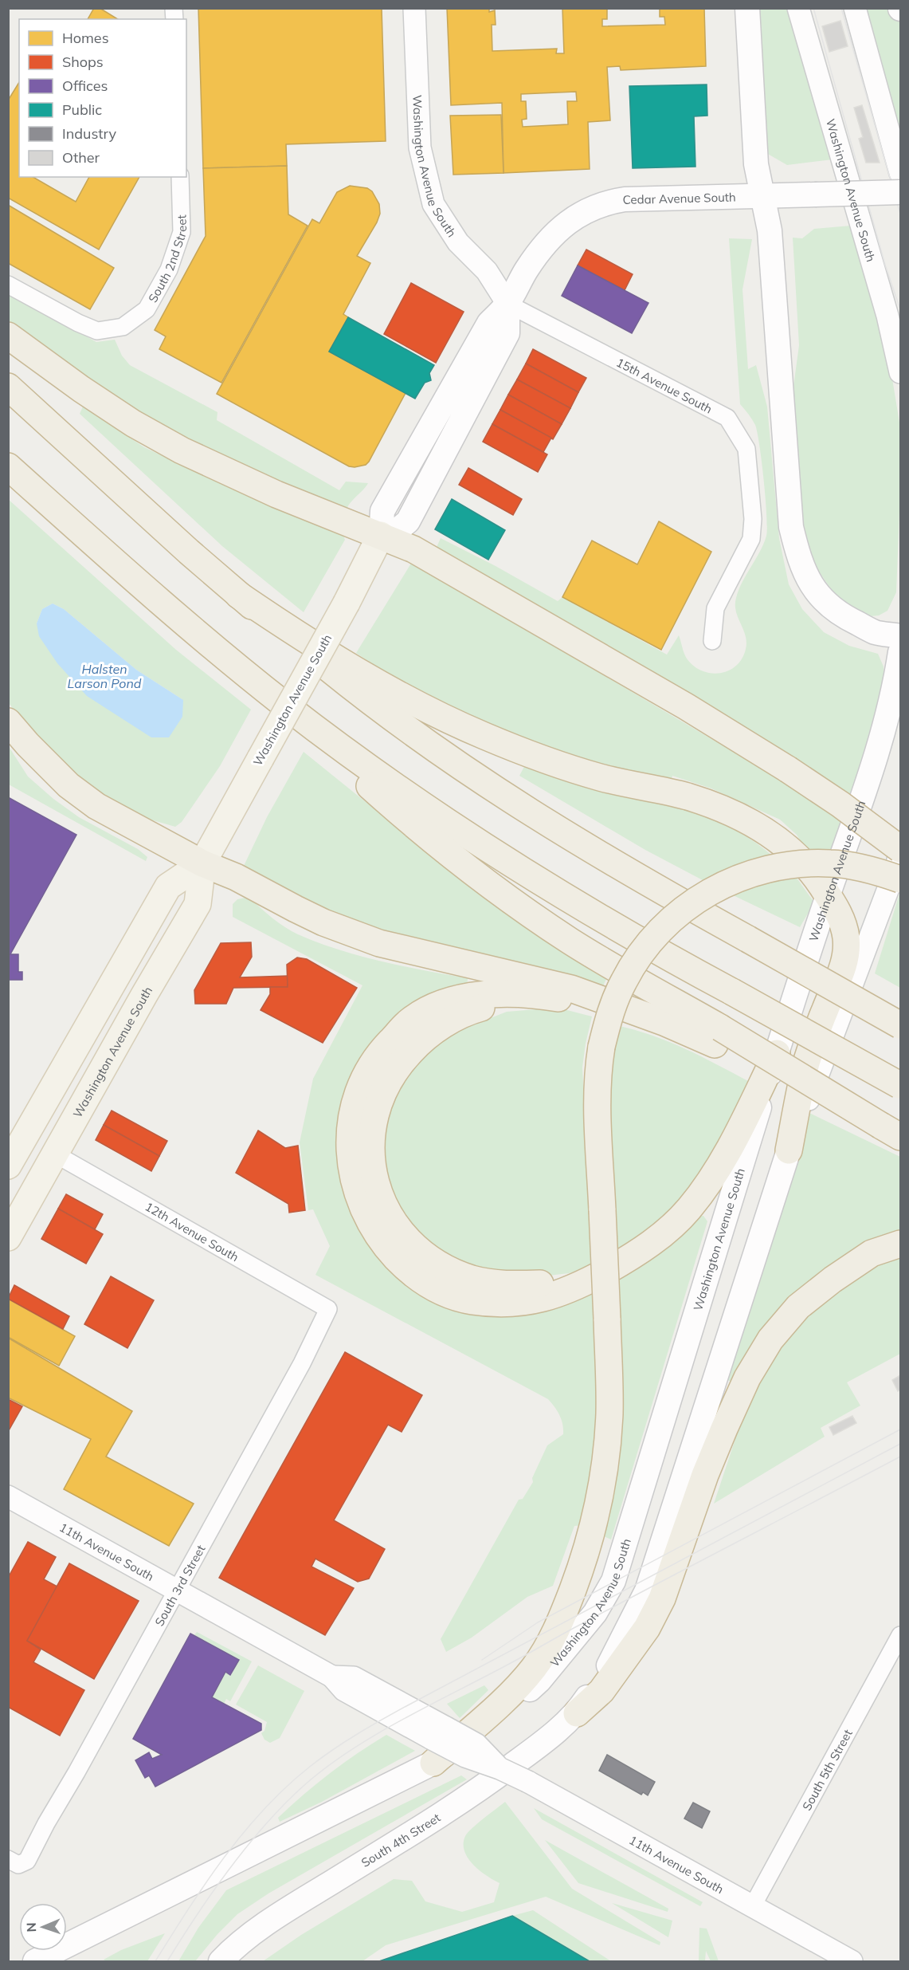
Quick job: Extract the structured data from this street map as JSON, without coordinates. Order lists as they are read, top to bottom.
{
  "streets": {
    "main road": ["Washington Avenue South", "Cedar Avenue South", "South 4th Street"],
    "street": [
      "South 2nd Street",
      "15th Avenue South",
      "12th Avenue South",
      "11th Avenue South",
      "South 3rd Street",
      "South 5th Street"
    ]
  },
  "crossings": [
    ["Washington Avenue South", "Cedar Avenue South"],
    ["Washington Avenue South", "15th Avenue South"],
    ["Washington Avenue South", "12th Avenue South"],
    ["Washington Avenue South", "11th Avenue South"],
    ["Cedar Avenue South", "15th Avenue South"],
    ["12th Avenue South", "South 3rd Street"],
    ["11th Avenue South", "South 3rd Street"],
    ["11th Avenue South", "South 5th Street"]
  ],
  "water": ["Halsten Larson Pond"],
  "legend": [
    "Homes",
    "Shops",
    "Offices",
    "Public",
    "Industry",
    "Other"
  ],
  "north": "left"
}
